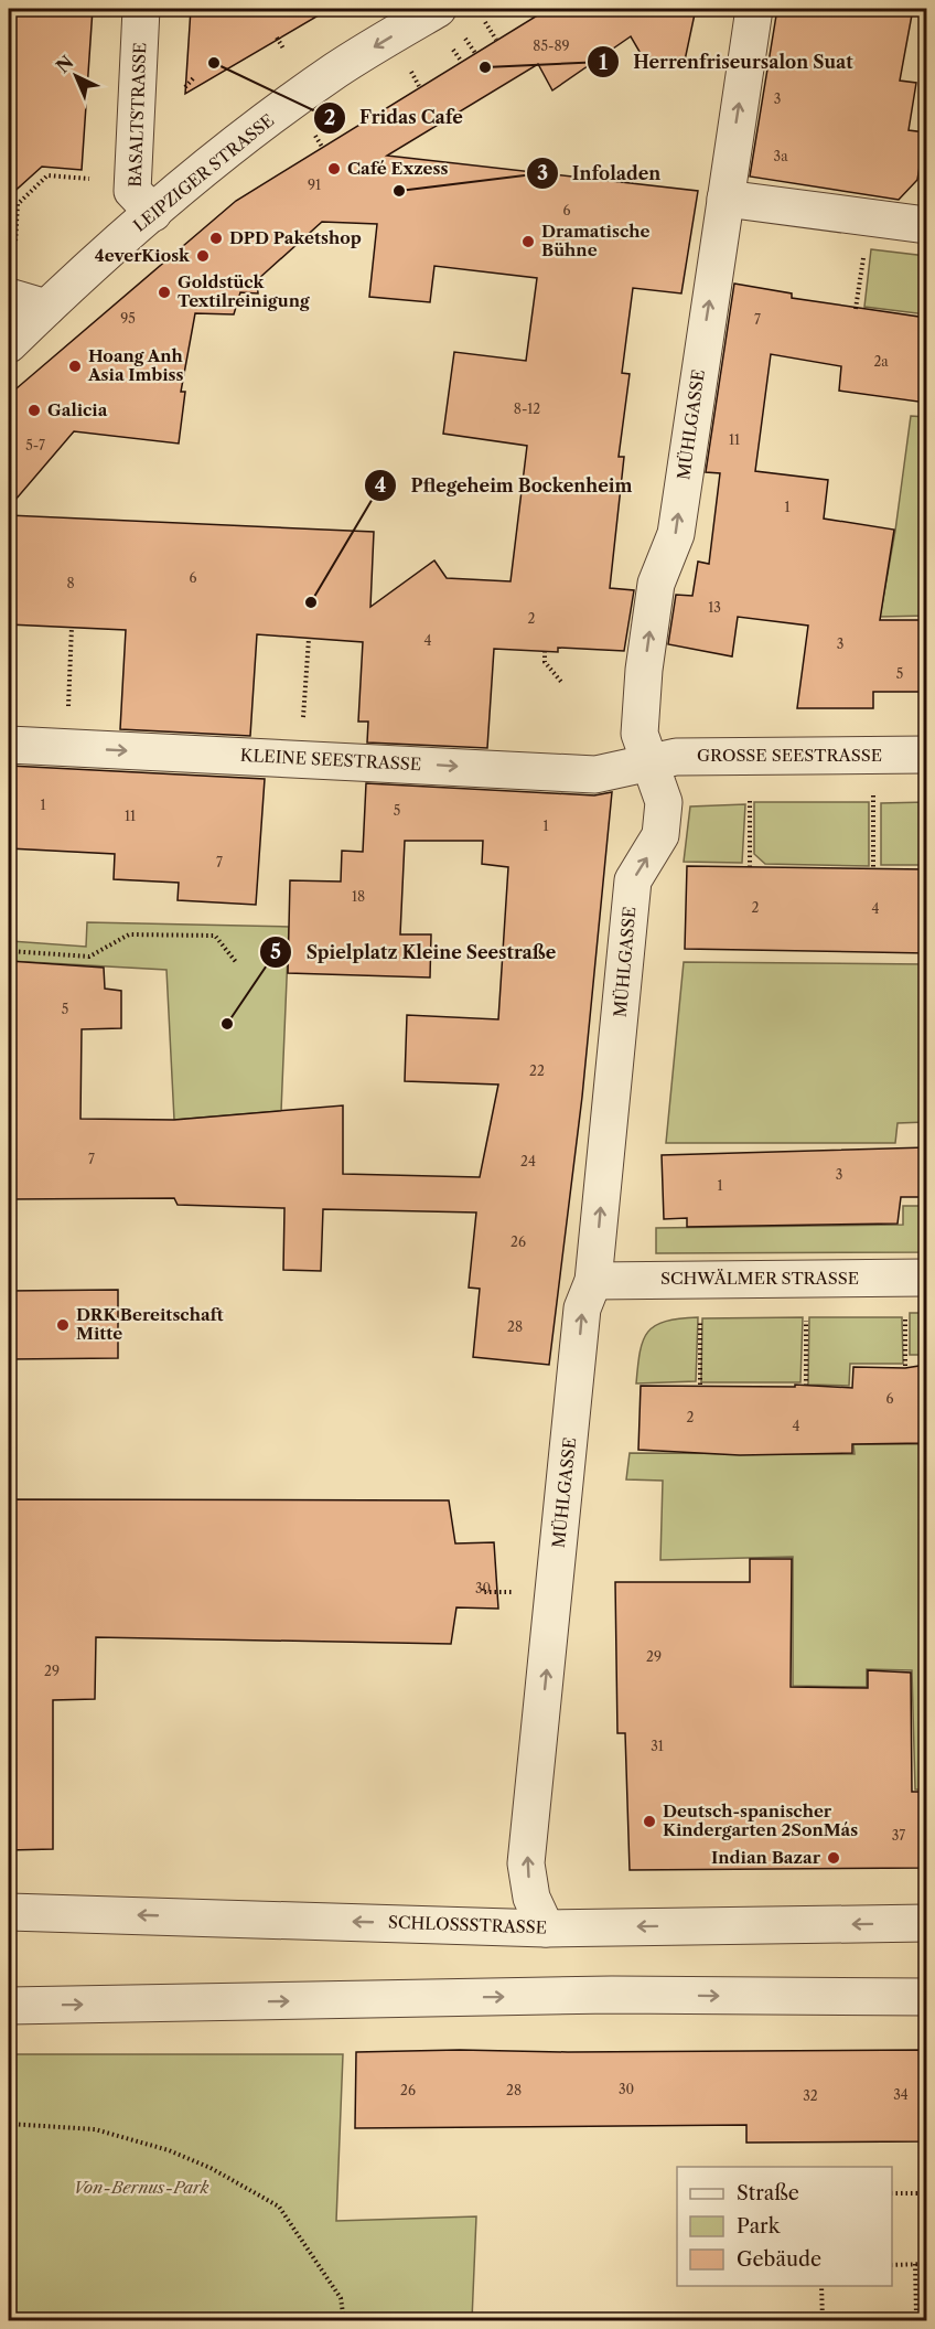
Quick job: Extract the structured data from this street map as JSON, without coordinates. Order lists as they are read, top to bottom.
{
  "streets": {
    "street": [
      "BASALTSTRASSE",
      "LEIPZIGER STRASSE",
      "MÜHLGASSE",
      "GROSSE SEESTRASSE",
      "KLEINE SEESTRASSE",
      "SCHWÄLMER STRASSE",
      "SCHLOSSSTRASSE"
    ]
  },
  "crossings": [
    ["BASALTSTRASSE", "LEIPZIGER STRASSE"],
    ["MÜHLGASSE", "GROSSE SEESTRASSE"],
    ["MÜHLGASSE", "KLEINE SEESTRASSE"],
    ["MÜHLGASSE", "SCHWÄLMER STRASSE"],
    ["MÜHLGASSE", "SCHLOSSSTRASSE"],
    ["GROSSE SEESTRASSE", "KLEINE SEESTRASSE"]
  ],
  "one_way": ["LEIPZIGER STRASSE", "MÜHLGASSE", "KLEINE SEESTRASSE"],
  "parks": ["Von-Bernus-Park"],
  "places": [
    "Fridas Cafe",
    "Herrenfriseursalon Suat",
    "Café Exzess",
    "Infoladen",
    "DPD Paketshop",
    "Dramatische Bühne",
    "4everKiosk",
    "Goldstück Textilreinigung",
    "Hoang Anh Asia Imbiss",
    "Galicia",
    "Pflegeheim Bockenheim",
    "Spielplatz Kleine Seestraße",
    "DRK Bereitschaft Mitte",
    "Deutsch-spanischer Kindergarten 2SonMás",
    "Indian Bazar"
  ],
  "house_numbers": [
    "85-89",
    "3",
    "3a",
    "91",
    "6",
    "95",
    "7",
    "2a",
    "8-12",
    "11",
    "5-7",
    "1",
    "6",
    "8",
    "13",
    "2",
    "4",
    "3",
    "5",
    "1",
    "5",
    "11",
    "1",
    "7",
    "18",
    "2",
    "4",
    "5",
    "22",
    "7",
    "24",
    "3",
    "1",
    "26",
    "28",
    "6",
    "2",
    "4",
    "30",
    "29",
    "29",
    "31",
    "37",
    "30",
    "26",
    "28",
    "34",
    "32"
  ],
  "legend": ["Straße", "Park", "Gebäude"],
  "north": "top left"
}
